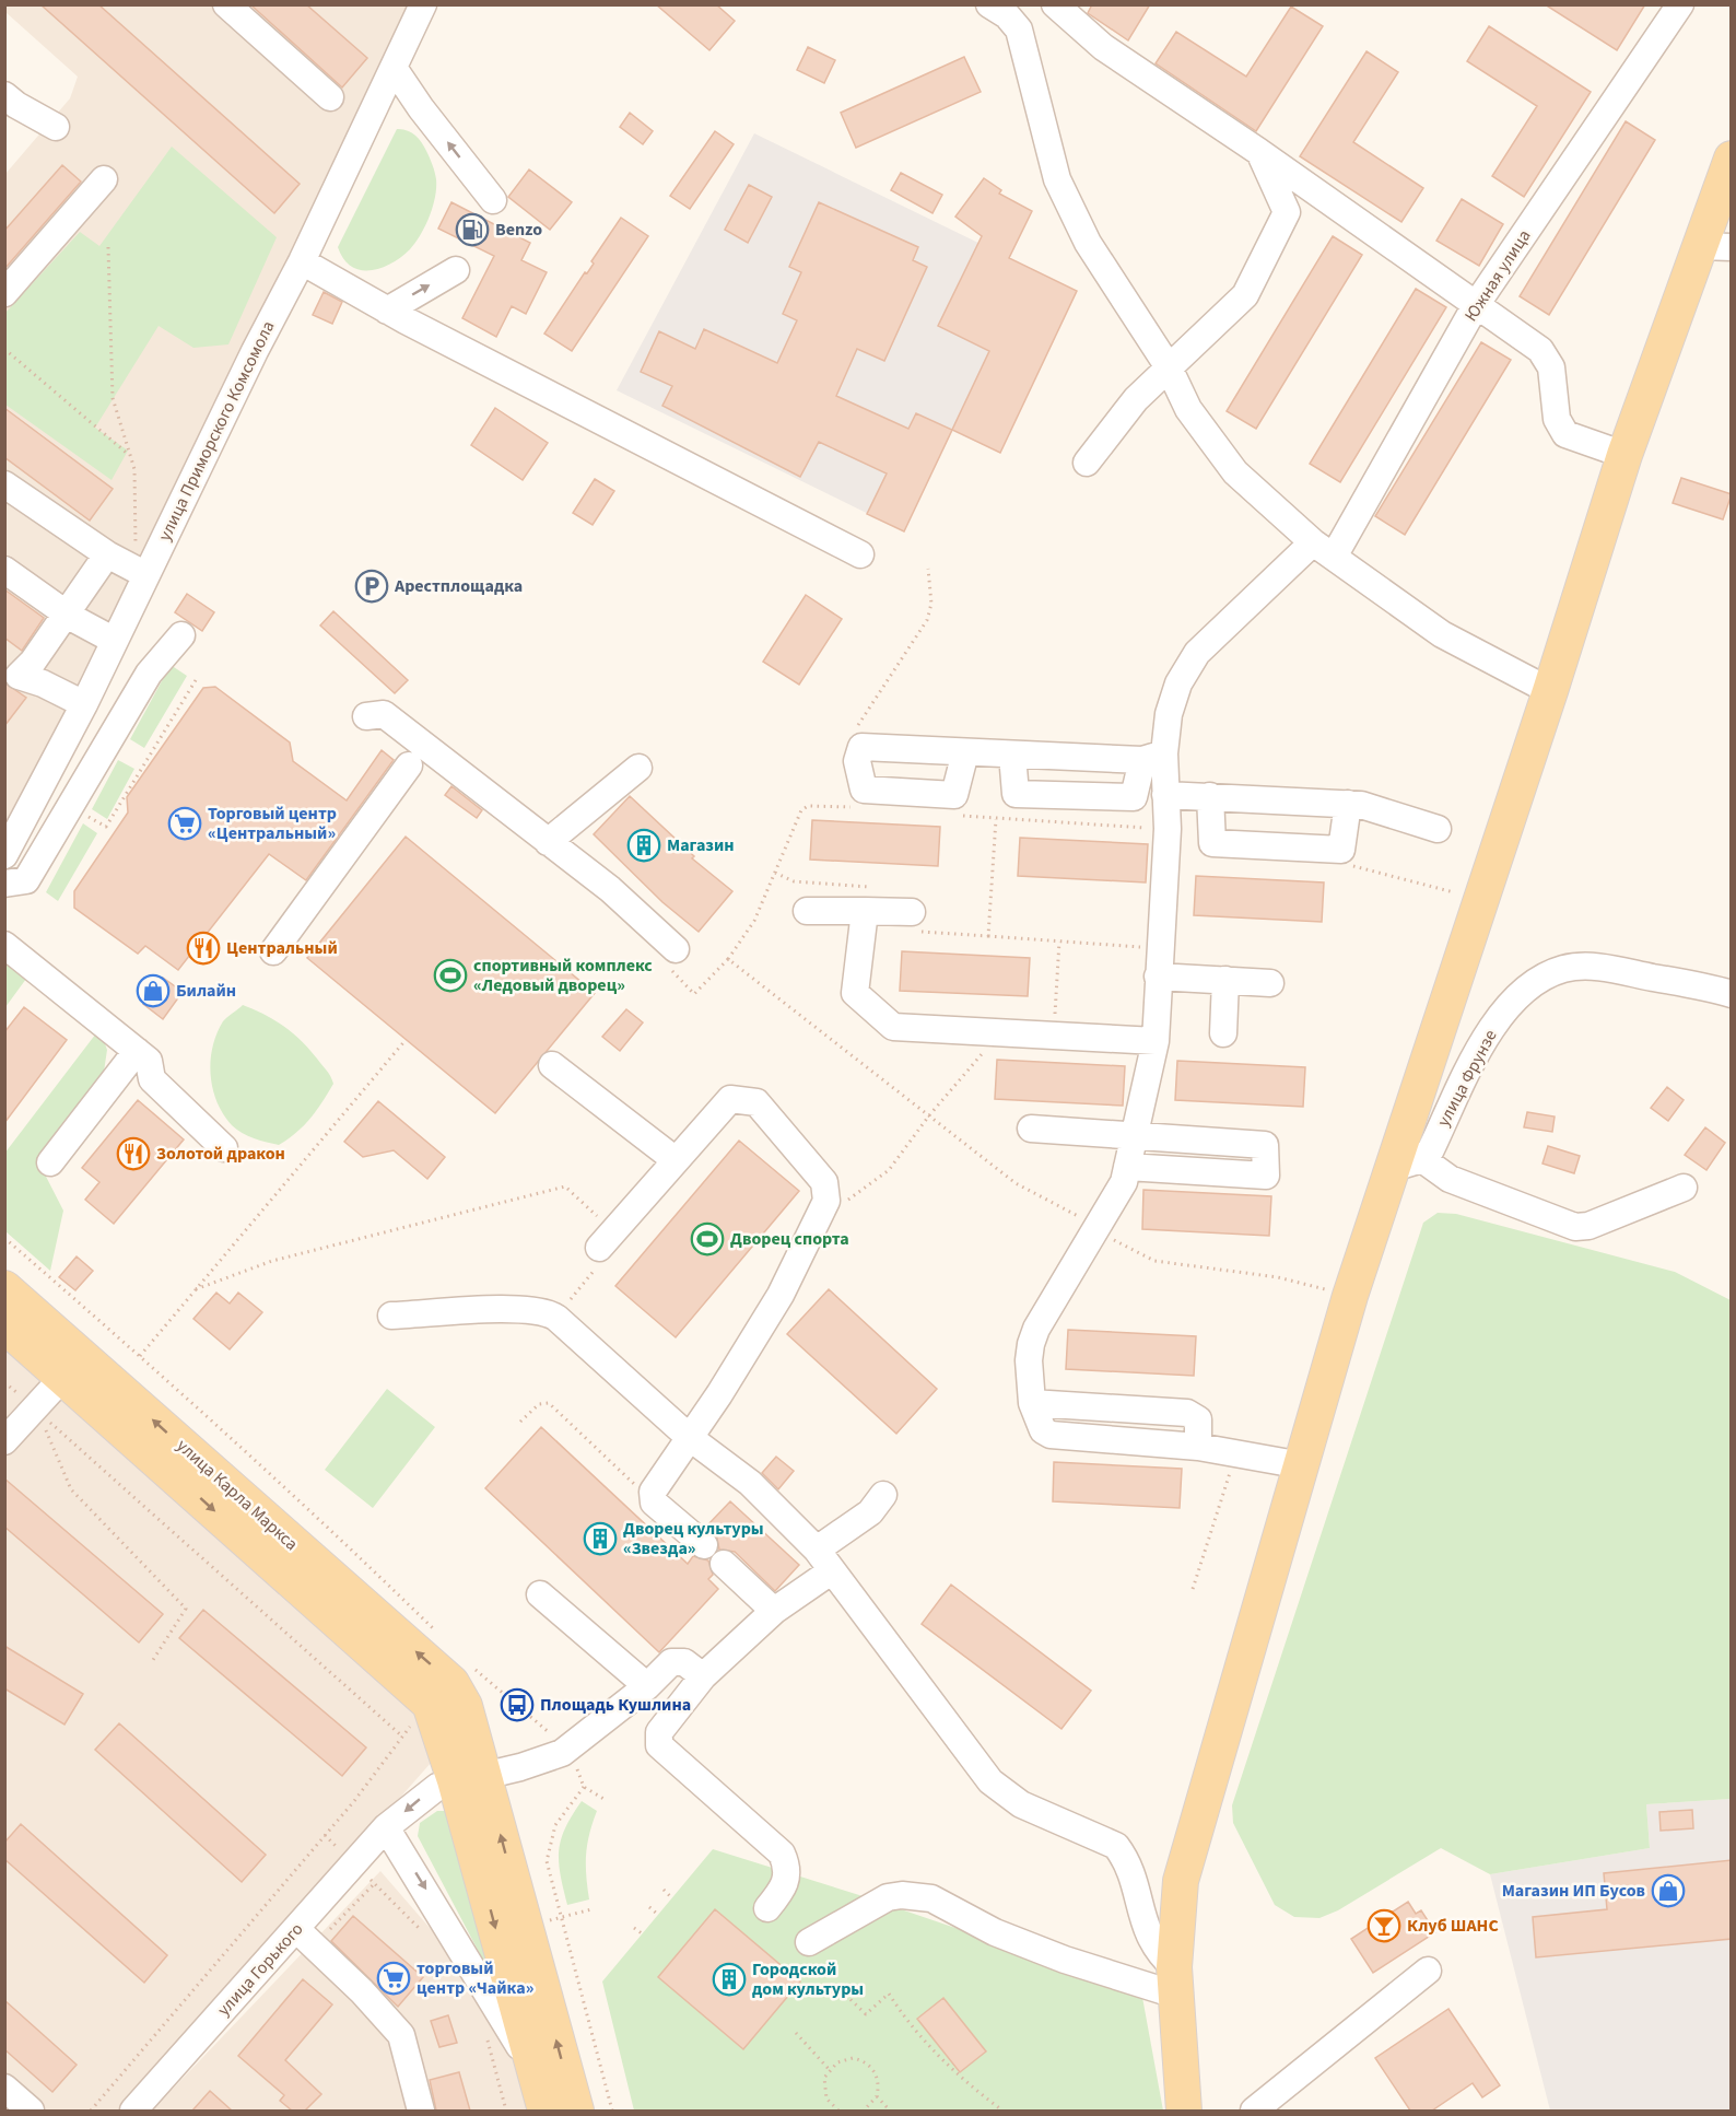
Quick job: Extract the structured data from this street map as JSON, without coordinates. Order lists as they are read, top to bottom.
{
  "streets": {
    "main road": ["улица Карла Маркса"],
    "street": [
      "Южная улица",
      "улица Приморского Комсомола",
      "улица Фрунзе",
      "улица Горького"
    ]
  },
  "places": {
    "fuel station": ["Benzo"],
    "parking": ["Арестплощадка"],
    "supermarket": ["Торговый центр «Центральный»", "торговый центр «Чайка»"],
    "building": ["Магазин", "Дворец культуры «Звезда»", "Городской дом культуры"],
    "restaurant": ["Центральный", "Золотой дракон"],
    "sports": ["спортивный комплекс «Ледовый дворец»", "Дворец спорта"],
    "shop": ["Билайн", "Магазин ИП Бусов"],
    "bus stop": ["Площадь Кушлина"],
    "bar": ["Клуб ШАНС"]
  }
}
